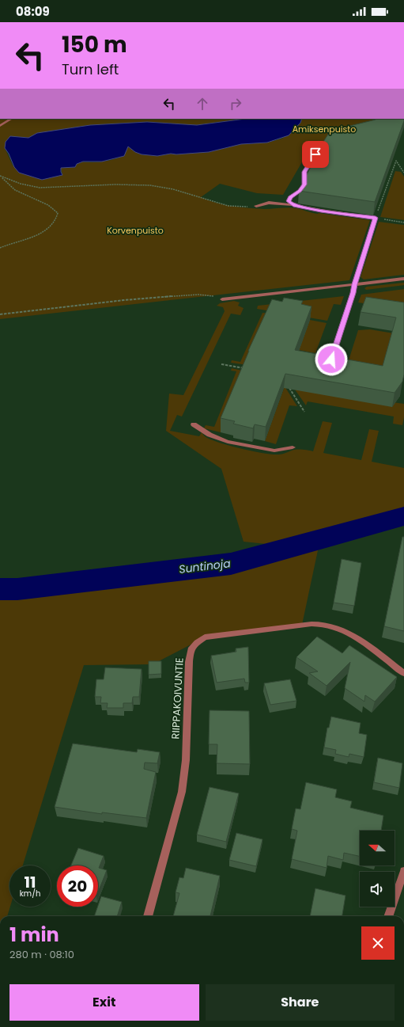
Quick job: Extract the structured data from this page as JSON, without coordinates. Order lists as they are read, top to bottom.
{
  "streets": {
    "street": ["RIIPPAKOIVUNTIE"]
  },
  "water": ["Suntinoja"],
  "parks": ["Amiksenpuisto", "Korvenpuisto"],
  "north": "left",
  "page": {
    "status": "08:09",
    "turn": ["150 m", "Turn left"],
    "speed": "11 km/h",
    "limit": "20",
    "heading": ["1 min", "280 m · 08:10"],
    "buttons": ["Exit", "Share"]
  }
}
